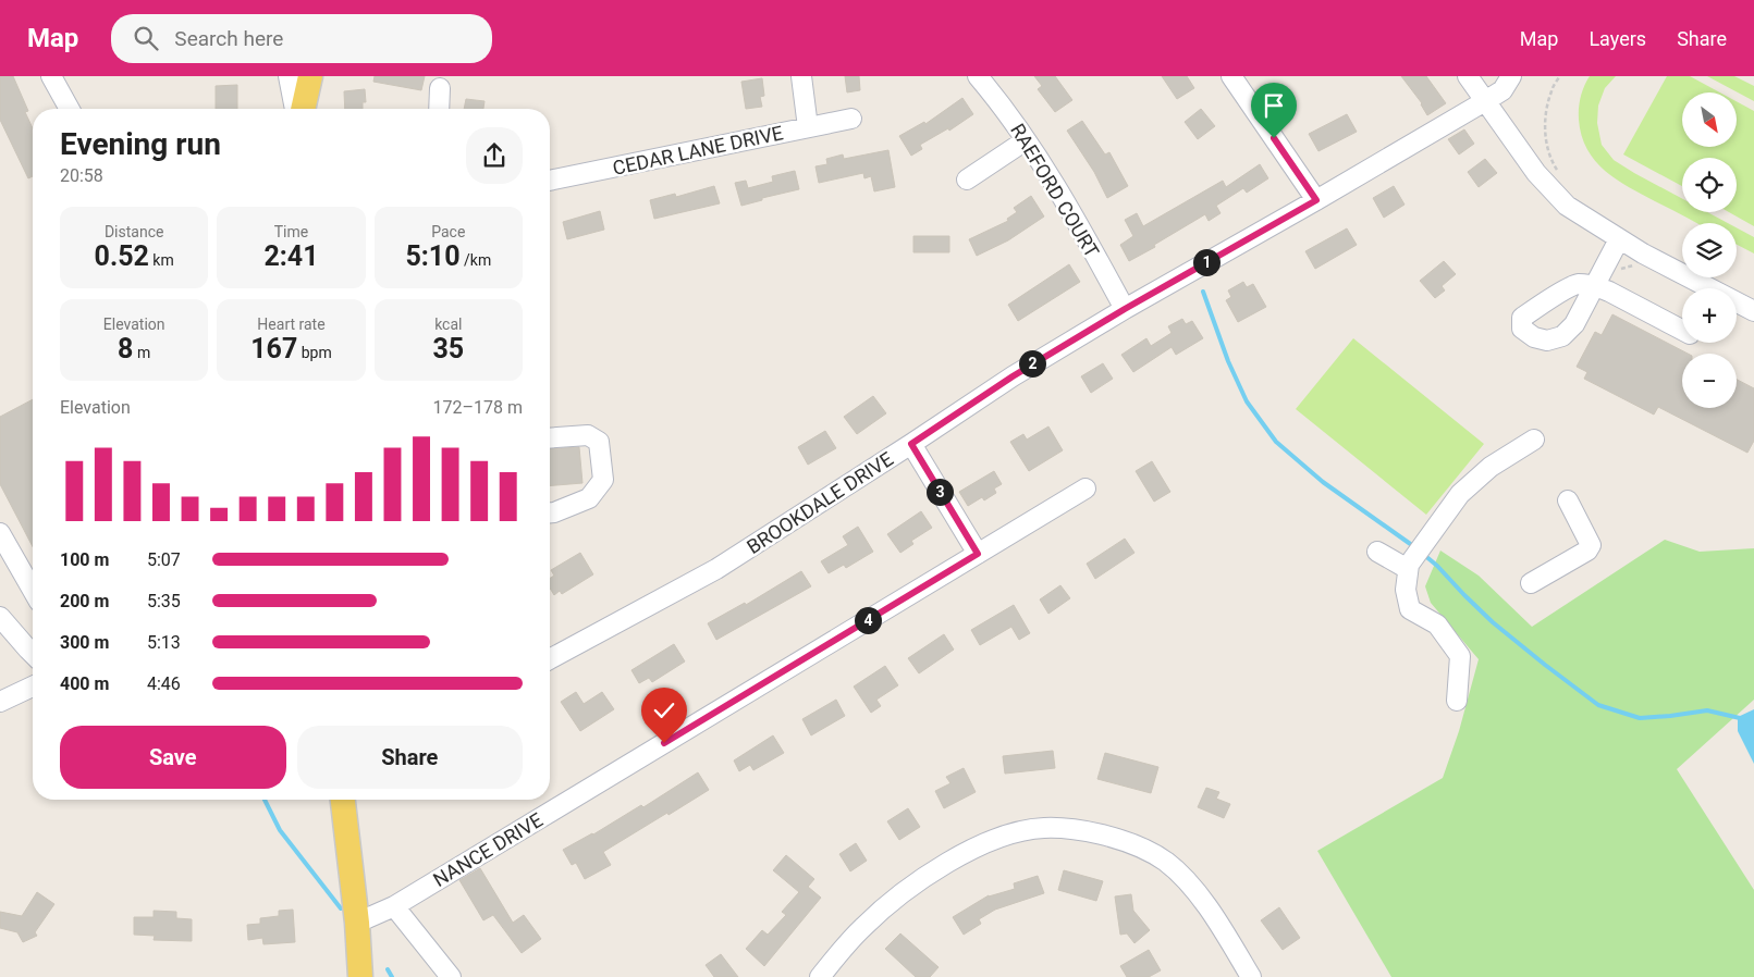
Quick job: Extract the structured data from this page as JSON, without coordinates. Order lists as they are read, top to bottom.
{
  "streets": {
    "street": [
      "CEDAR LANE DRIVE",
      "RAEFORD COURT",
      "BROOKDALE DRIVE",
      "NANCE DRIVE"
    ]
  },
  "crossings": [
    ["RAEFORD COURT", "BROOKDALE DRIVE"]
  ],
  "north": "bottom right",
  "page": {
    "header": "Map",
    "search": "Search here",
    "nav": ["Map", "Layers", "Share"],
    "map_buttons": ["+", "−"],
    "heading": ["Evening run", "20:58"],
    "stats": [
      ["Distance", "0.52 km"],
      ["Time", "2:41"],
      ["Pace", "5:10 /km"],
      ["Elevation", "8 m"],
      ["Heart rate", "167 bpm"],
      ["kcal", "35"]
    ],
    "pins": [
      "1",
      "2",
      "3",
      "4"
    ],
    "chart": ["Elevation", "172–178 m"],
    "list": [
      {
        "name": "100 m",
        "note": "5:07"
      },
      {
        "name": "200 m",
        "note": "5:35"
      },
      {
        "name": "300 m",
        "note": "5:13"
      },
      {
        "name": "400 m",
        "note": "4:46"
      }
    ],
    "buttons": ["Save", "Share"]
  }
}
